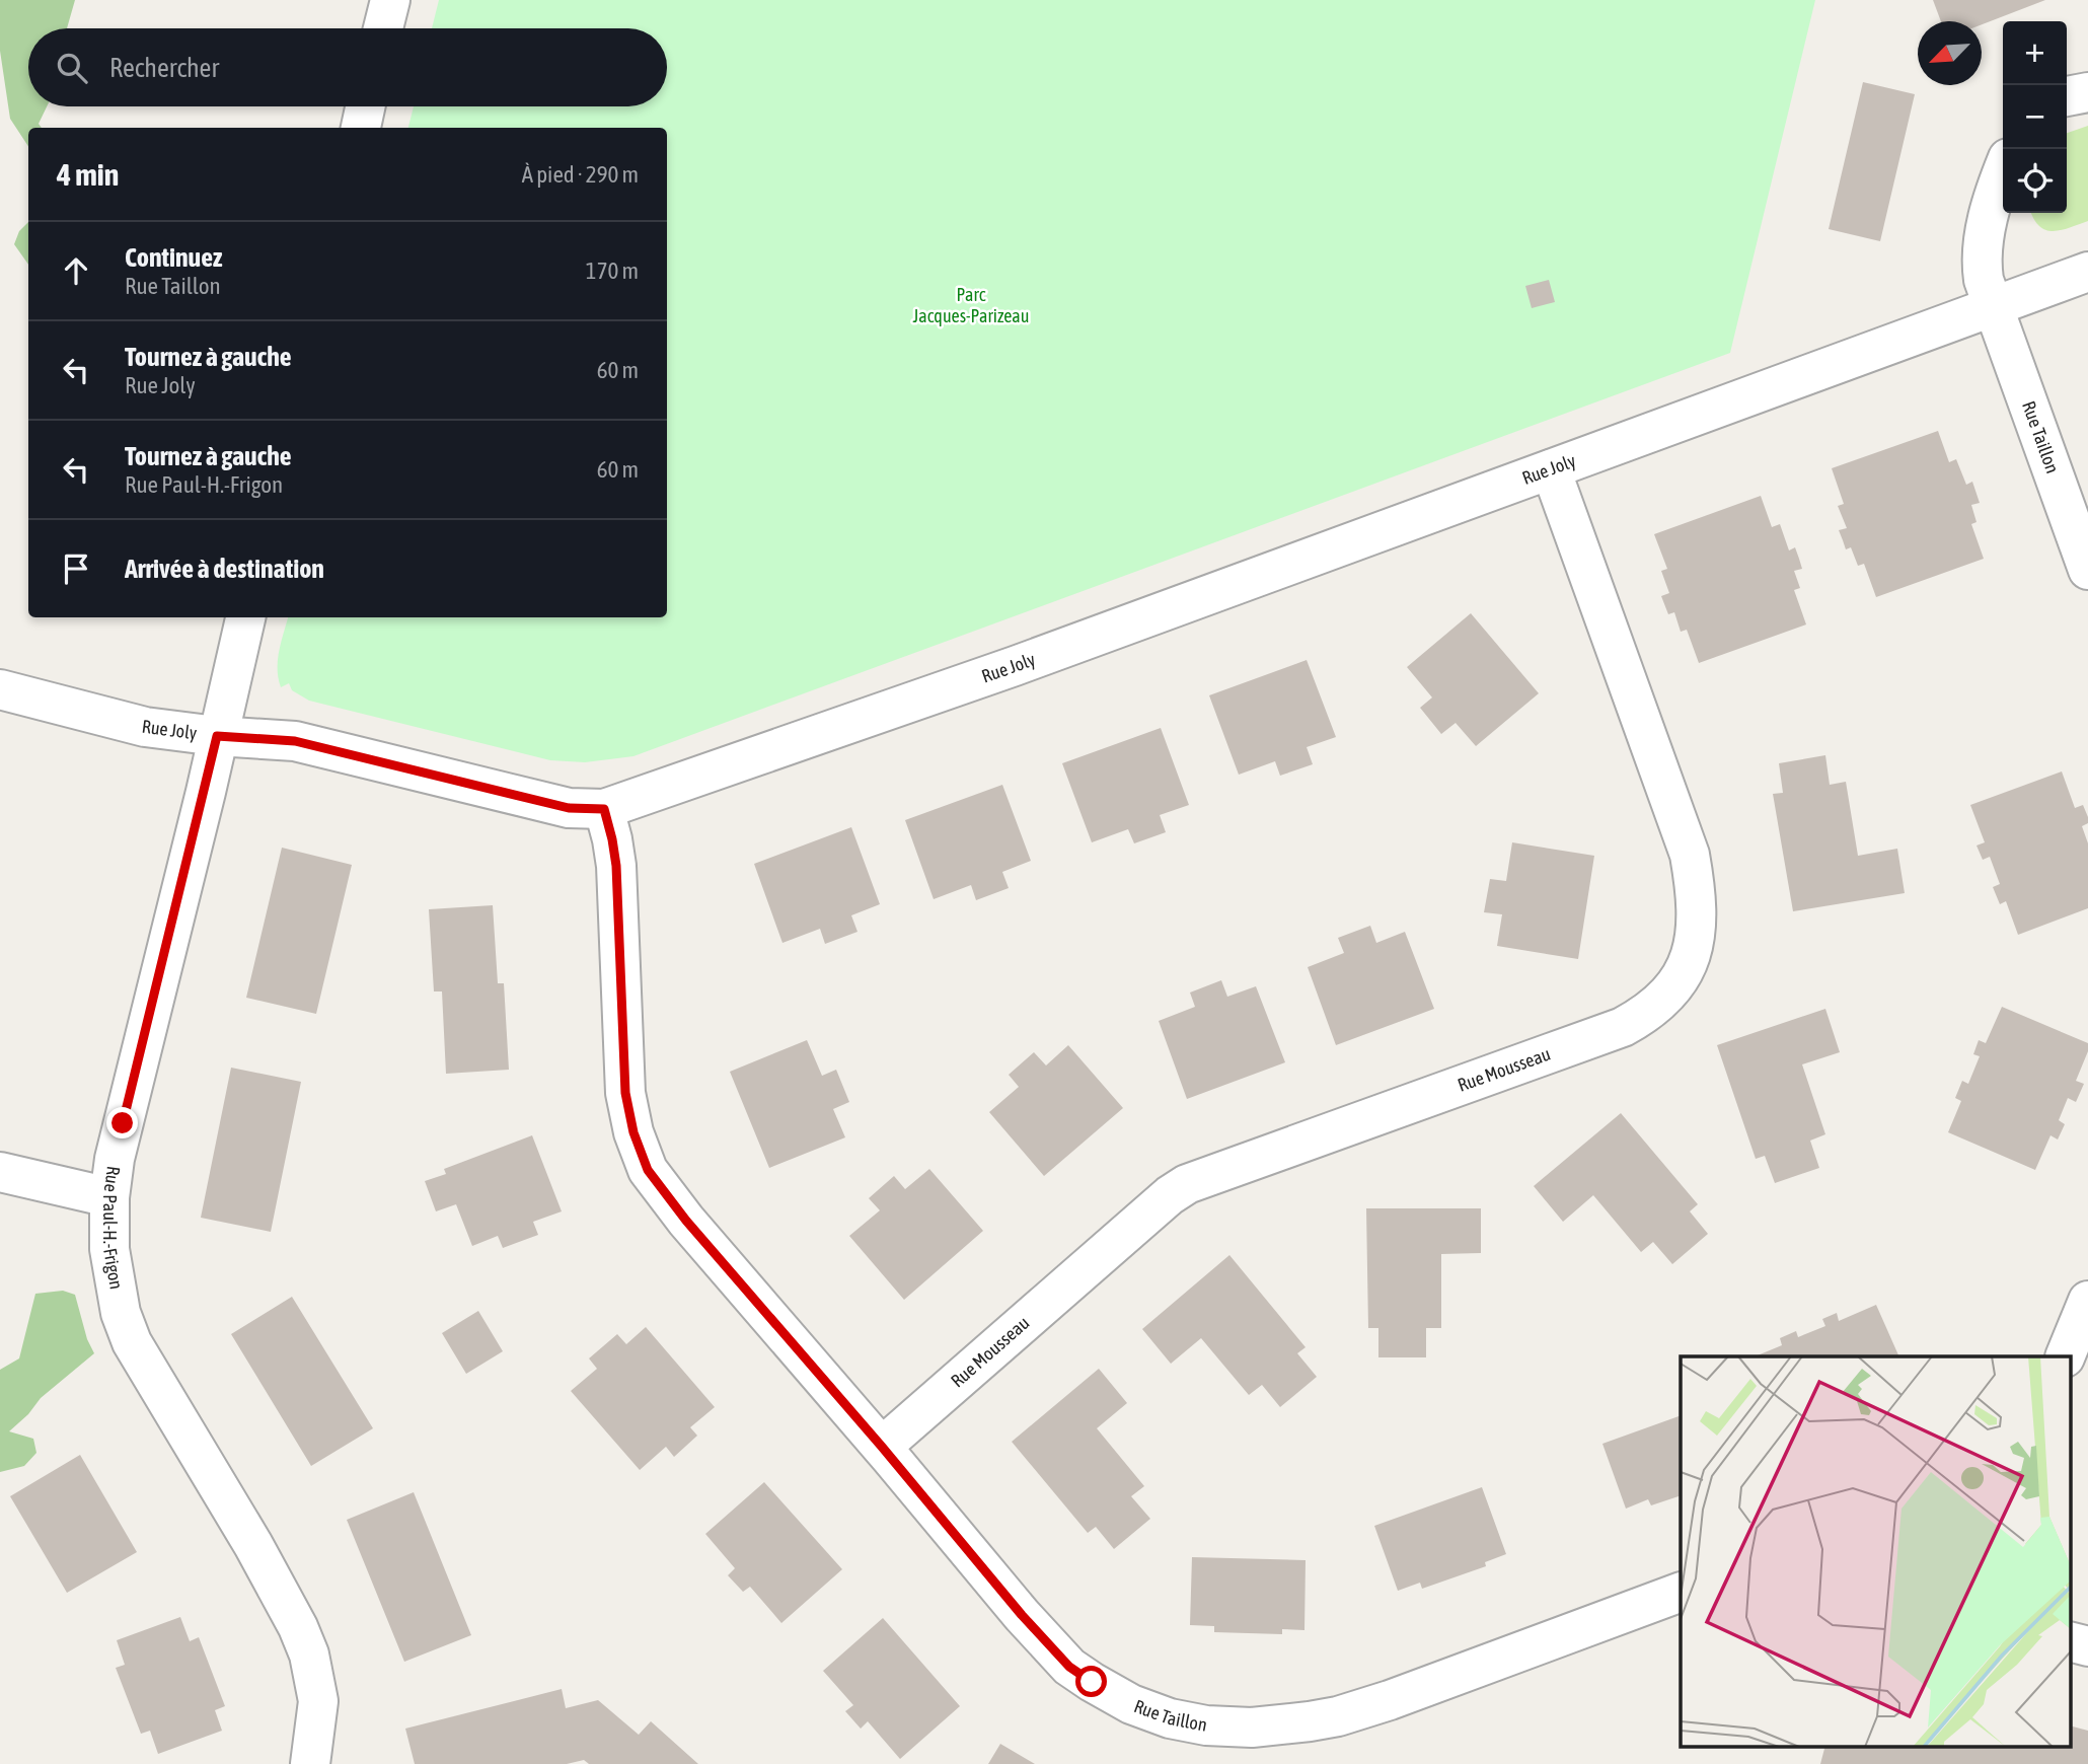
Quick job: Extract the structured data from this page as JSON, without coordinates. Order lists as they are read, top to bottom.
{
  "streets": {
    "street": [
      "Rue Taillon",
      "Rue Joly",
      "Rue Mousseau",
      "Rue Paul-H.-Frigon"
    ]
  },
  "crossings": [
    ["Rue Taillon", "Rue Joly"],
    ["Rue Taillon", "Rue Mousseau"],
    ["Rue Joly", "Rue Mousseau"],
    ["Rue Joly", "Rue Paul-H.-Frigon"]
  ],
  "parks": ["Parc Jacques-Parizeau"],
  "north": "bottom left",
  "page": {
    "map_buttons": ["+", "−"],
    "search": "Rechercher",
    "heading": ["4 min", "À pied · 290 m"],
    "list": [
      ["Continuez", "Rue Taillon", "170 m"],
      ["Tournez à gauche", "Rue Joly", "60 m"],
      ["Tournez à gauche", "Rue Paul-H.-Frigon", "60 m"],
      "Arrivée à destination"
    ]
  }
}
